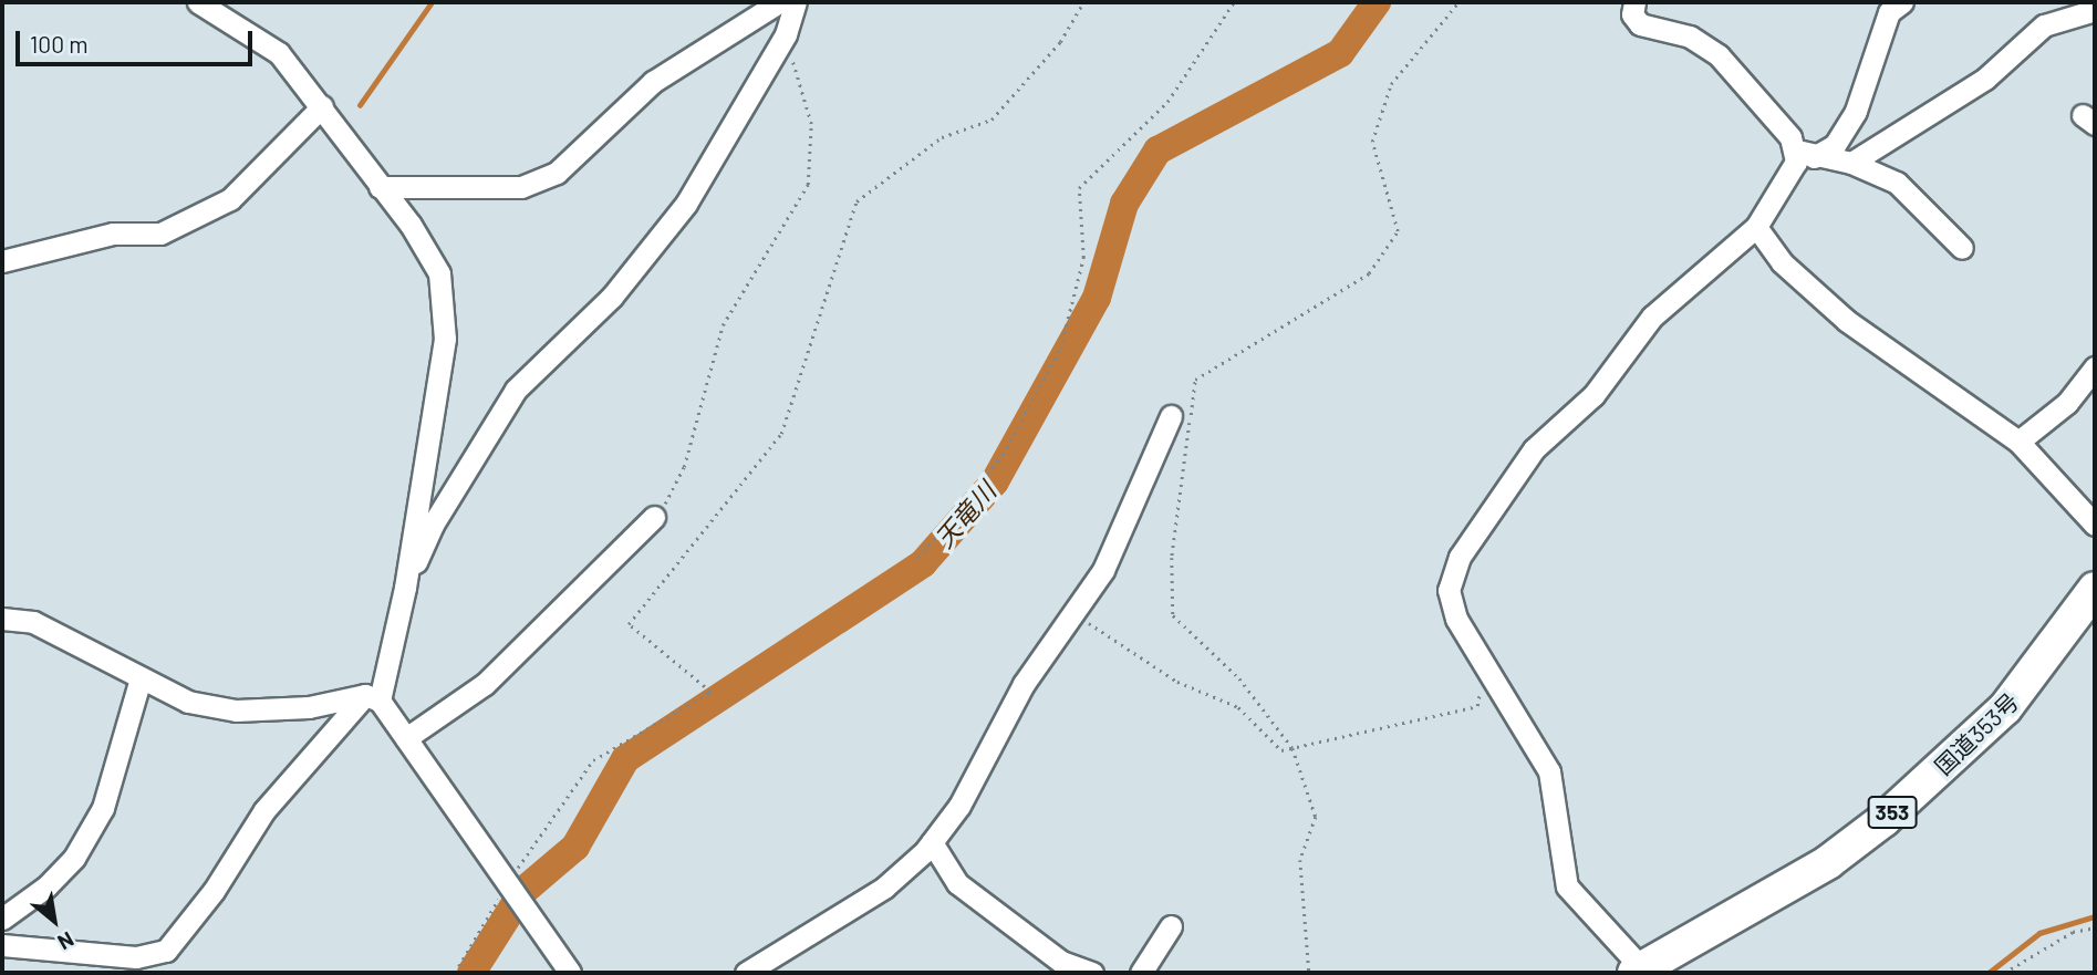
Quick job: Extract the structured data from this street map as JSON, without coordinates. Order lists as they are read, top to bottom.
{
  "streets": {
    "highway": ["国道353号", "353"]
  },
  "water": ["天竜川"],
  "scale_bar": "100 m",
  "north": "bottom right"
}
